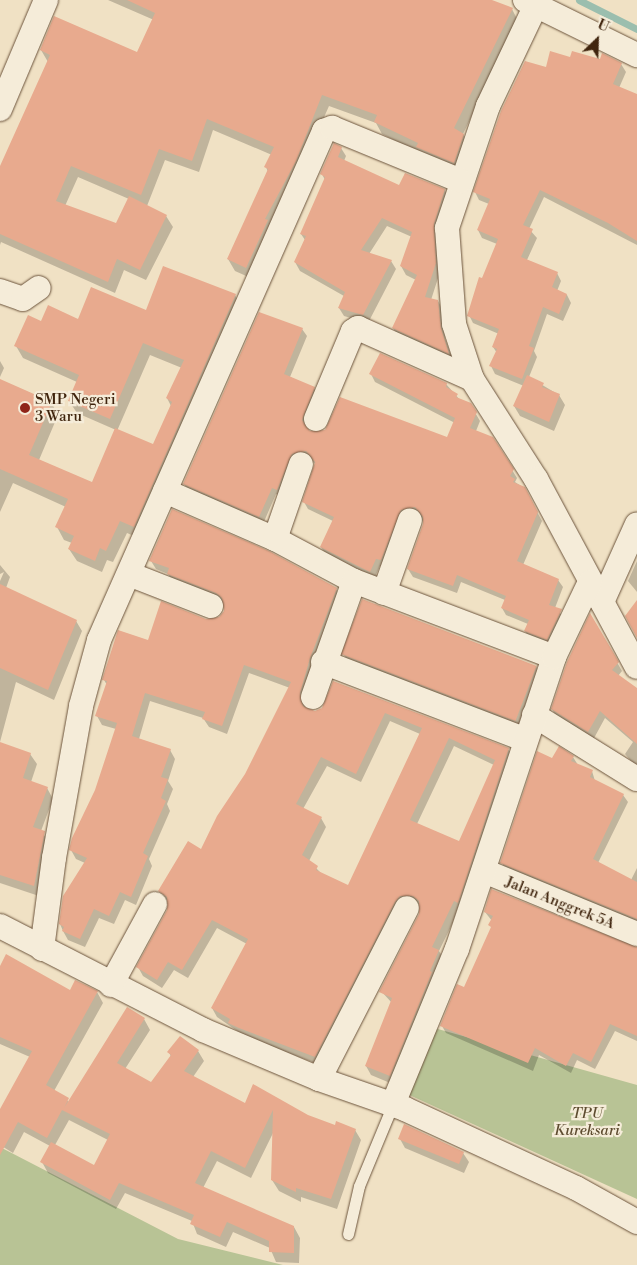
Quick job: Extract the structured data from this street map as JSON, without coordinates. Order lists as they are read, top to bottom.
{
  "streets": {
    "street": ["Jalan Anggrek 5A"]
  },
  "parks": ["TPU Kureksari"],
  "places": ["SMP Negeri 3 Waru"],
  "north": "top right"
}
